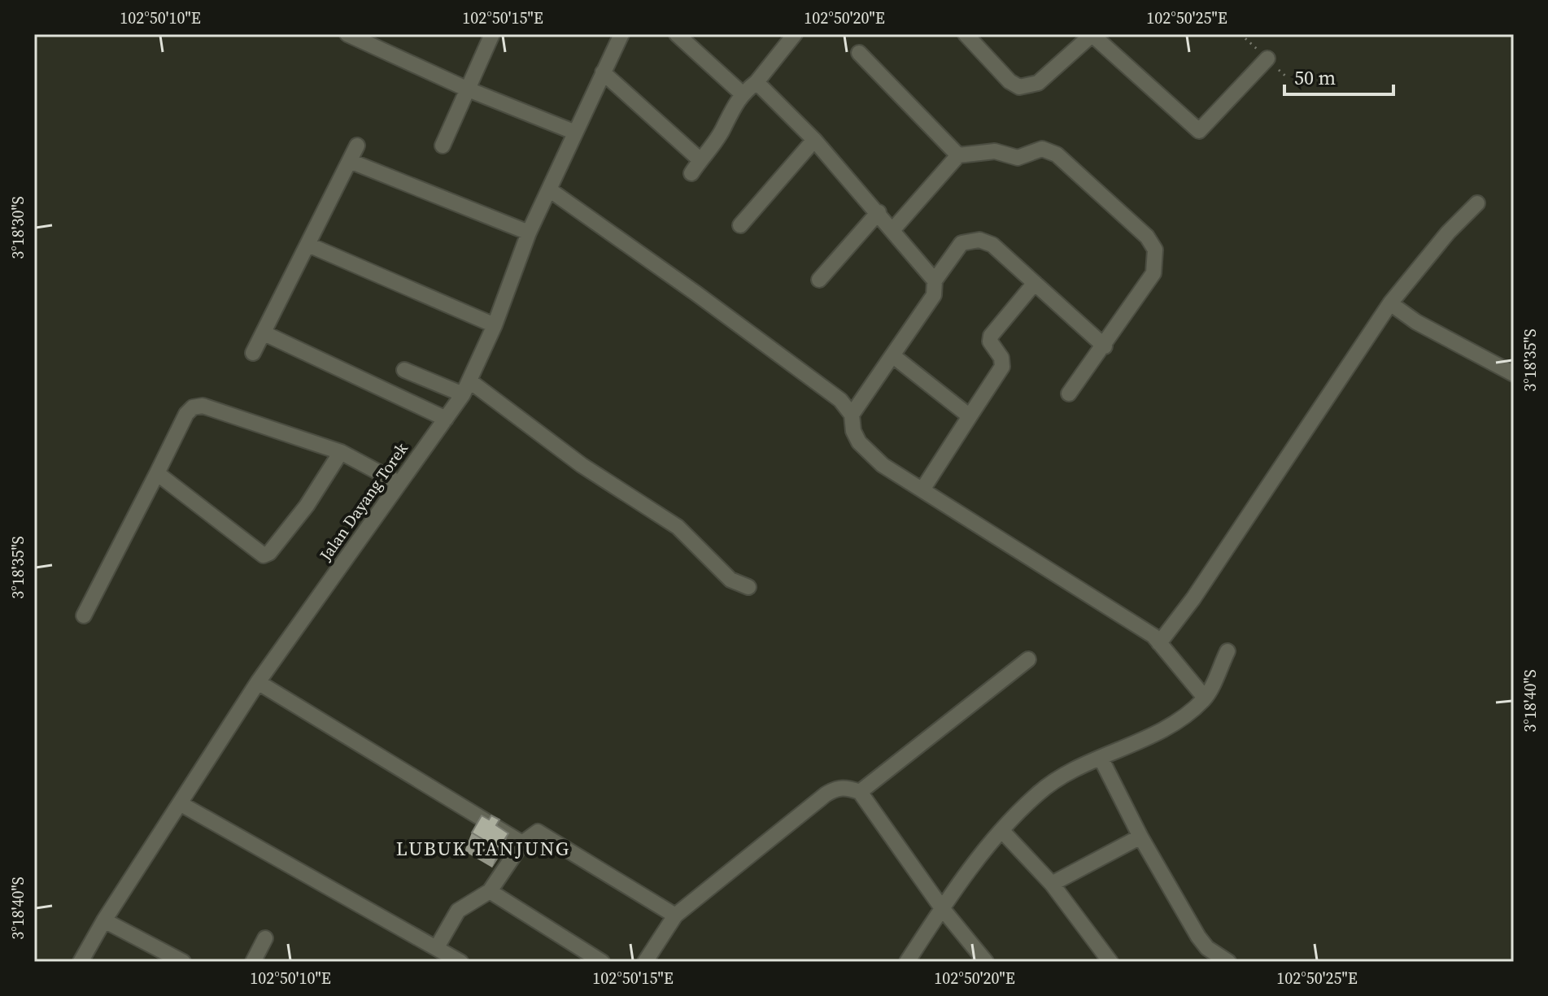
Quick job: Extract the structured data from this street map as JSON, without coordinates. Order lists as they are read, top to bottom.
{
  "streets": {
    "street": ["Jalan Dayang Torek"]
  },
  "districts": ["LUBUK TANJUNG"],
  "scale_bar": "50 m",
  "coordinates": [
    "102°50'10\"E",
    "102°50'15\"E",
    "102°50'20\"E",
    "102°50'25\"E",
    "3°18'30\"S",
    "3°18'35\"S",
    "3°18'40\"S"
  ]
}
